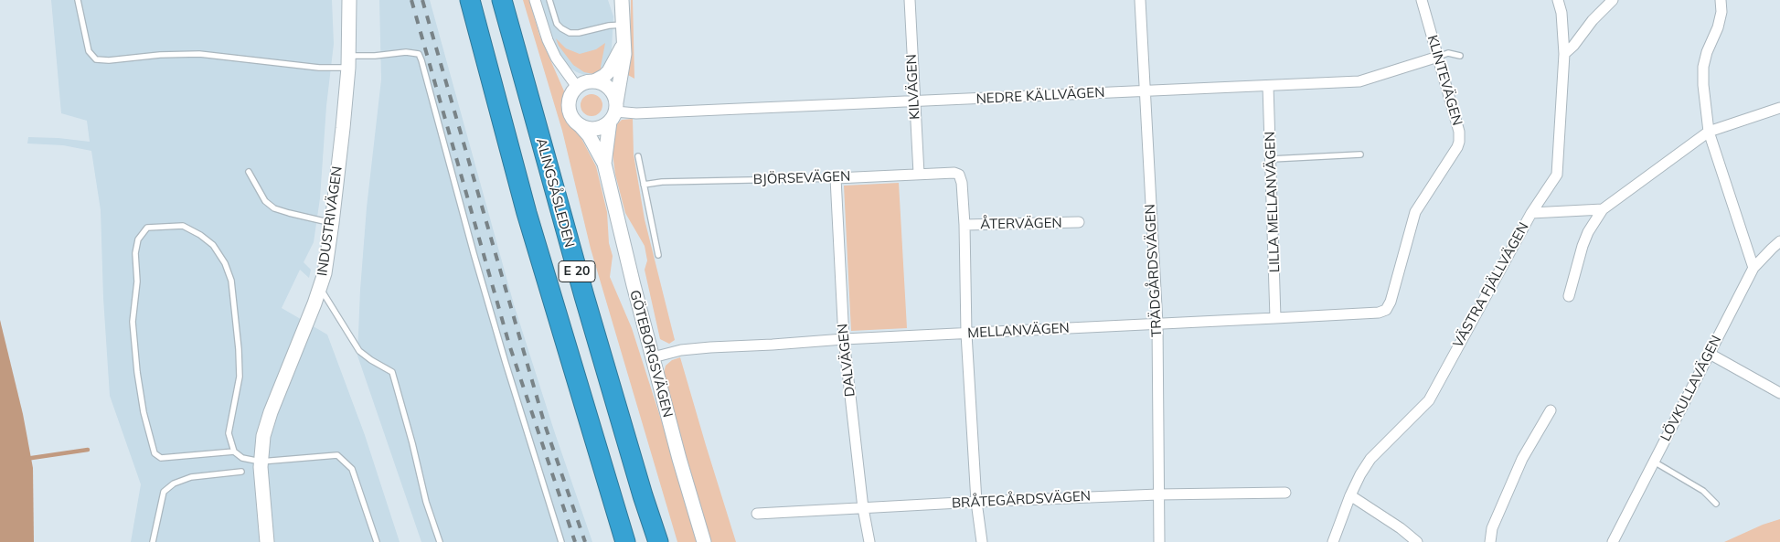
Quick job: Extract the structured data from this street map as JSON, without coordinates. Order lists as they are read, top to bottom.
{
  "streets": {
    "highway": ["ALINGSÅSLEDEN", "E 20"],
    "street": [
      "KLINTEVÄGEN",
      "KILVÄGEN",
      "NEDRE KÄLLVÄGEN",
      "BJÖRSEVÄGEN",
      "LILLA MELLANVÄGEN",
      "INDUSTRIVÄGEN",
      "ÅTERVÄGEN",
      "TRÄDGÅRDSVÄGEN",
      "VÄSTRA FJÄLLVÄGEN",
      "MELLANVÄGEN",
      "GÖTEBORGSVÄGEN",
      "DALVÄGEN",
      "LÖVKULLAVÄGEN",
      "BRÅTEGÅRDSVÄGEN"
    ]
  },
  "crossings": [
    ["KLINTEVÄGEN", "NEDRE KÄLLVÄGEN"],
    ["KLINTEVÄGEN", "MELLANVÄGEN"],
    ["KILVÄGEN", "NEDRE KÄLLVÄGEN"],
    ["KILVÄGEN", "BJÖRSEVÄGEN"],
    ["NEDRE KÄLLVÄGEN", "LILLA MELLANVÄGEN"],
    ["NEDRE KÄLLVÄGEN", "TRÄDGÅRDSVÄGEN"],
    ["NEDRE KÄLLVÄGEN", "GÖTEBORGSVÄGEN"],
    ["BJÖRSEVÄGEN", "ÅTERVÄGEN"],
    ["BJÖRSEVÄGEN", "DALVÄGEN"],
    ["LILLA MELLANVÄGEN", "MELLANVÄGEN"],
    ["TRÄDGÅRDSVÄGEN", "MELLANVÄGEN"],
    ["TRÄDGÅRDSVÄGEN", "BRÅTEGÅRDSVÄGEN"],
    ["MELLANVÄGEN", "GÖTEBORGSVÄGEN"],
    ["MELLANVÄGEN", "DALVÄGEN"],
    ["DALVÄGEN", "BRÅTEGÅRDSVÄGEN"]
  ]
}
